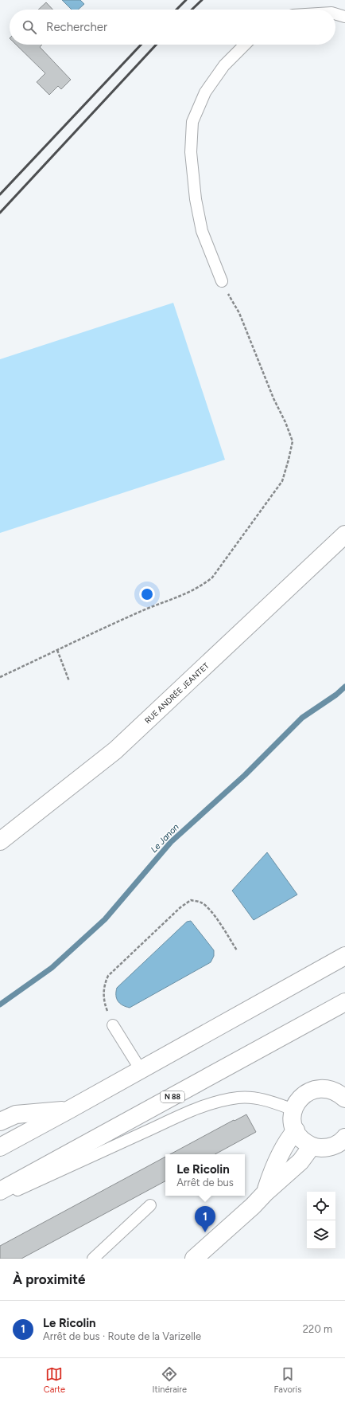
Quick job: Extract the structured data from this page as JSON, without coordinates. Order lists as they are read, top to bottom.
{
  "streets": {
    "main road": ["RUE ANDRÉE JEANTET", "N 88"]
  },
  "water": ["Le Janon"],
  "page": {
    "search": "Rechercher",
    "popup": ["Le Ricolin", "Arrêt de bus"],
    "pins": "1",
    "heading": "À proximité",
    "list": [
      {
        "mark": "1",
        "name": "Le Ricolin",
        "note": "Arrêt de bus · Route de la Varizelle",
        "value": "220 m"
      }
    ],
    "nav": ["Carte", "Itinéraire", "Favoris"]
  }
}
